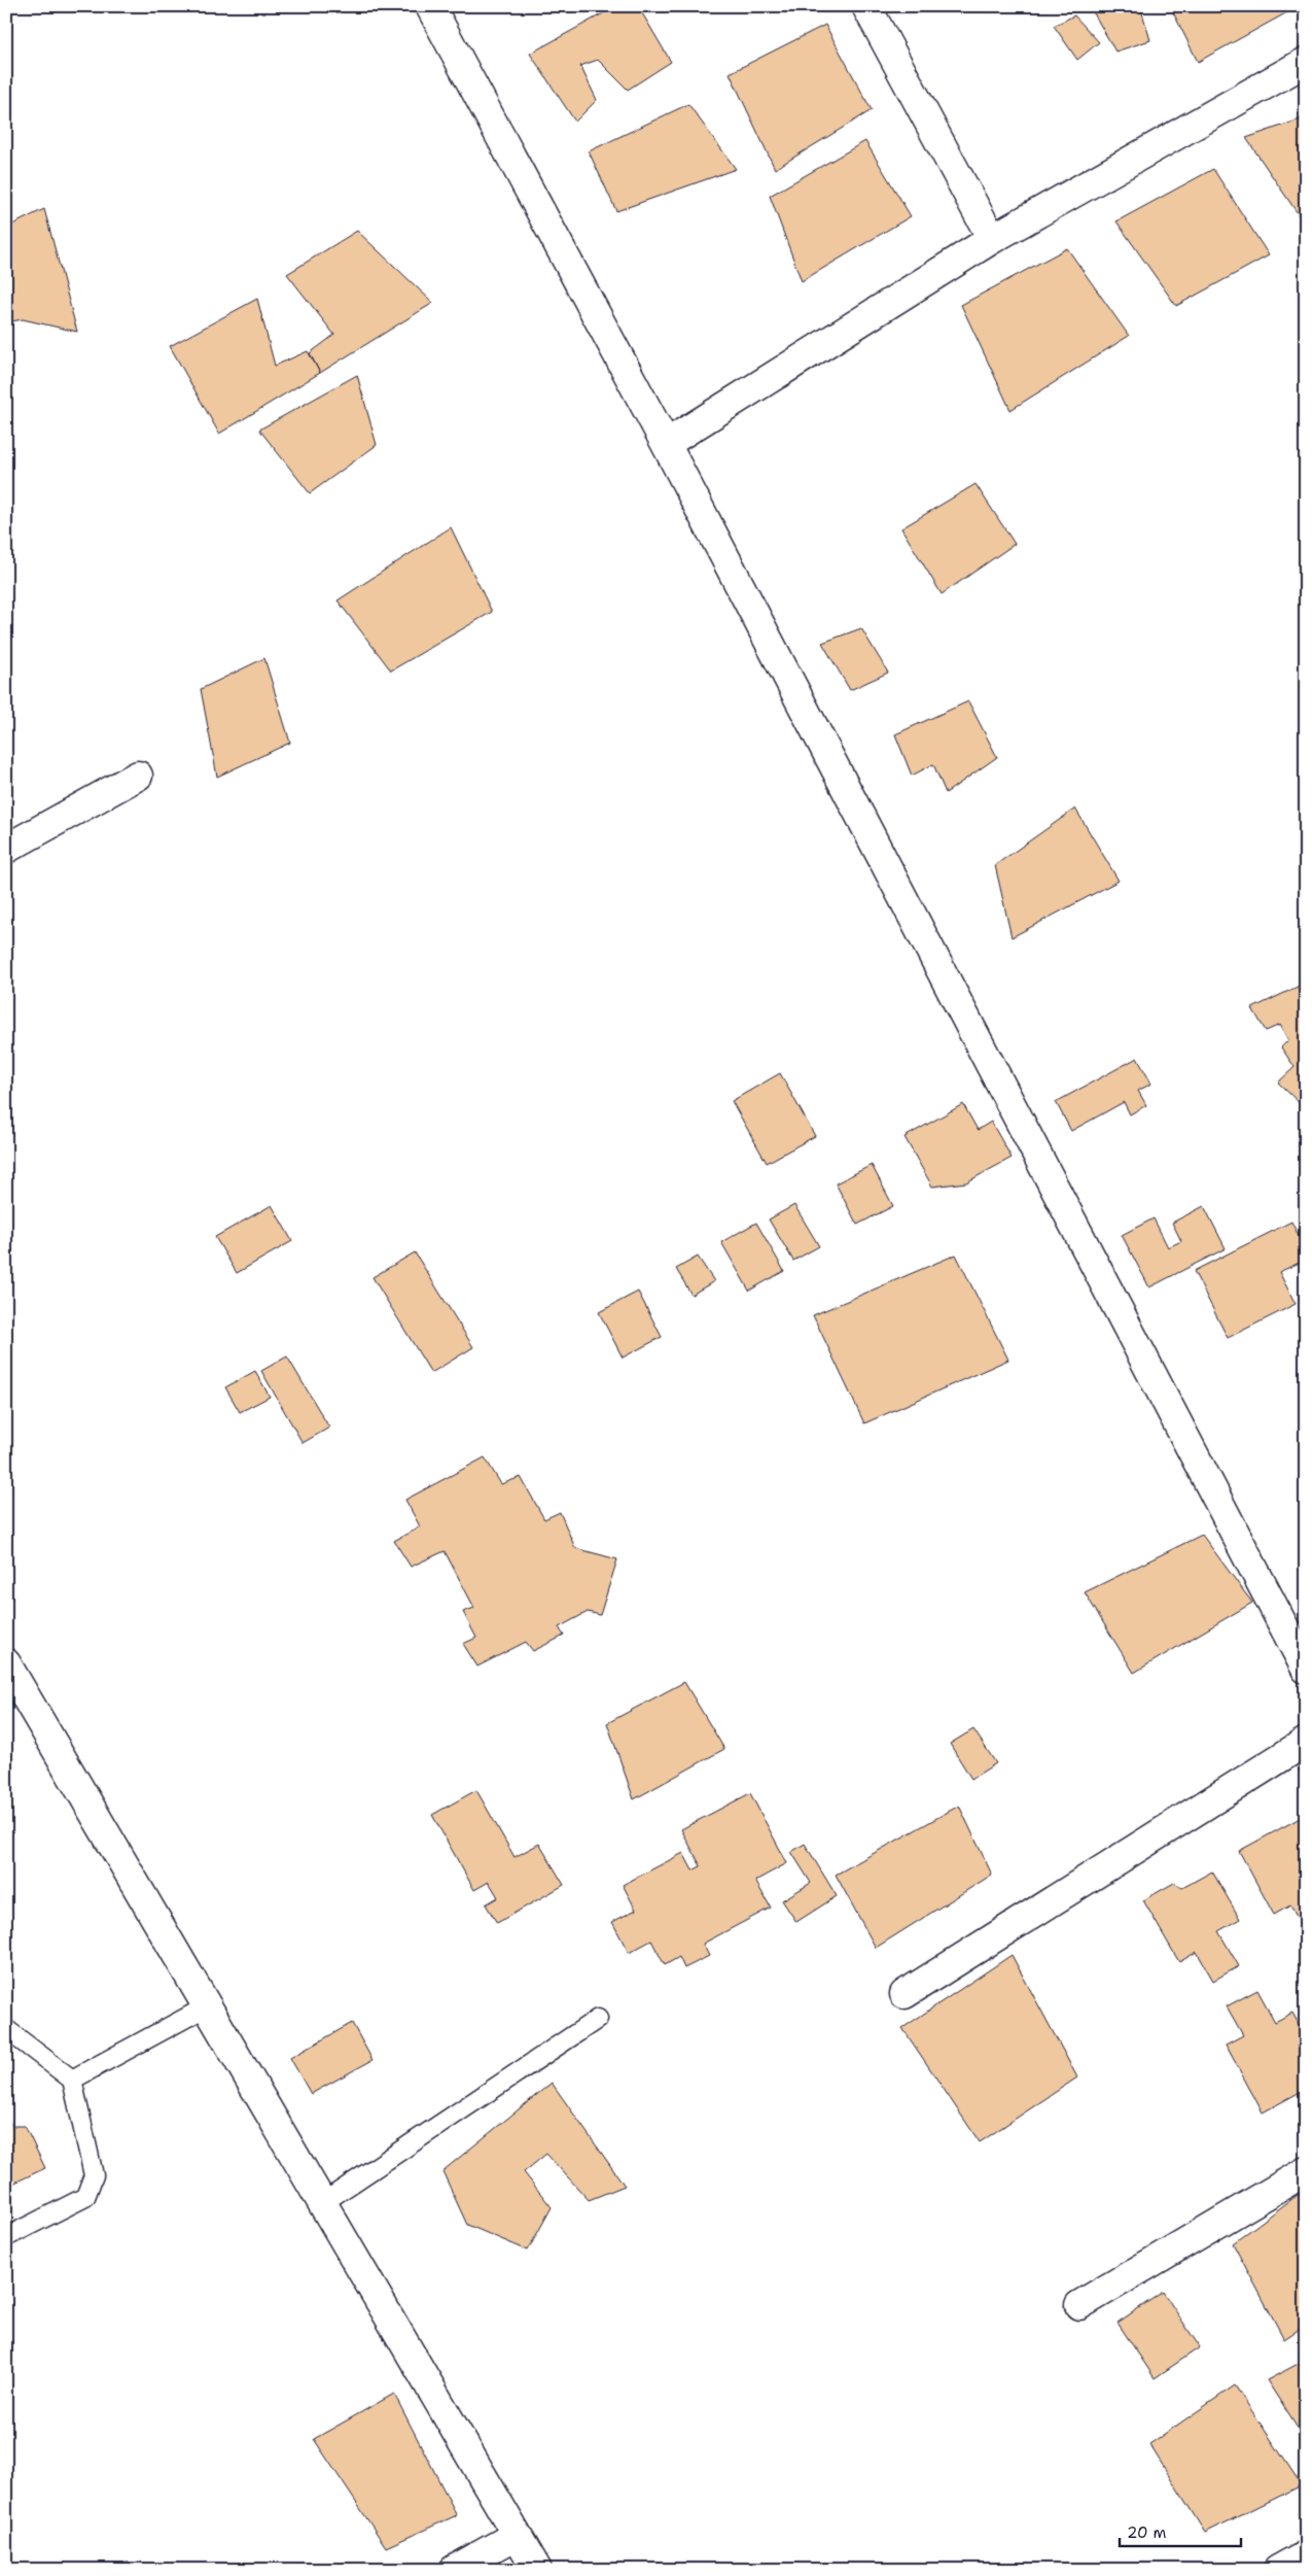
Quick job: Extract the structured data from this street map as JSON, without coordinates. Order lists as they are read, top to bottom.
{
  "scale_bar": "20 m"
}
